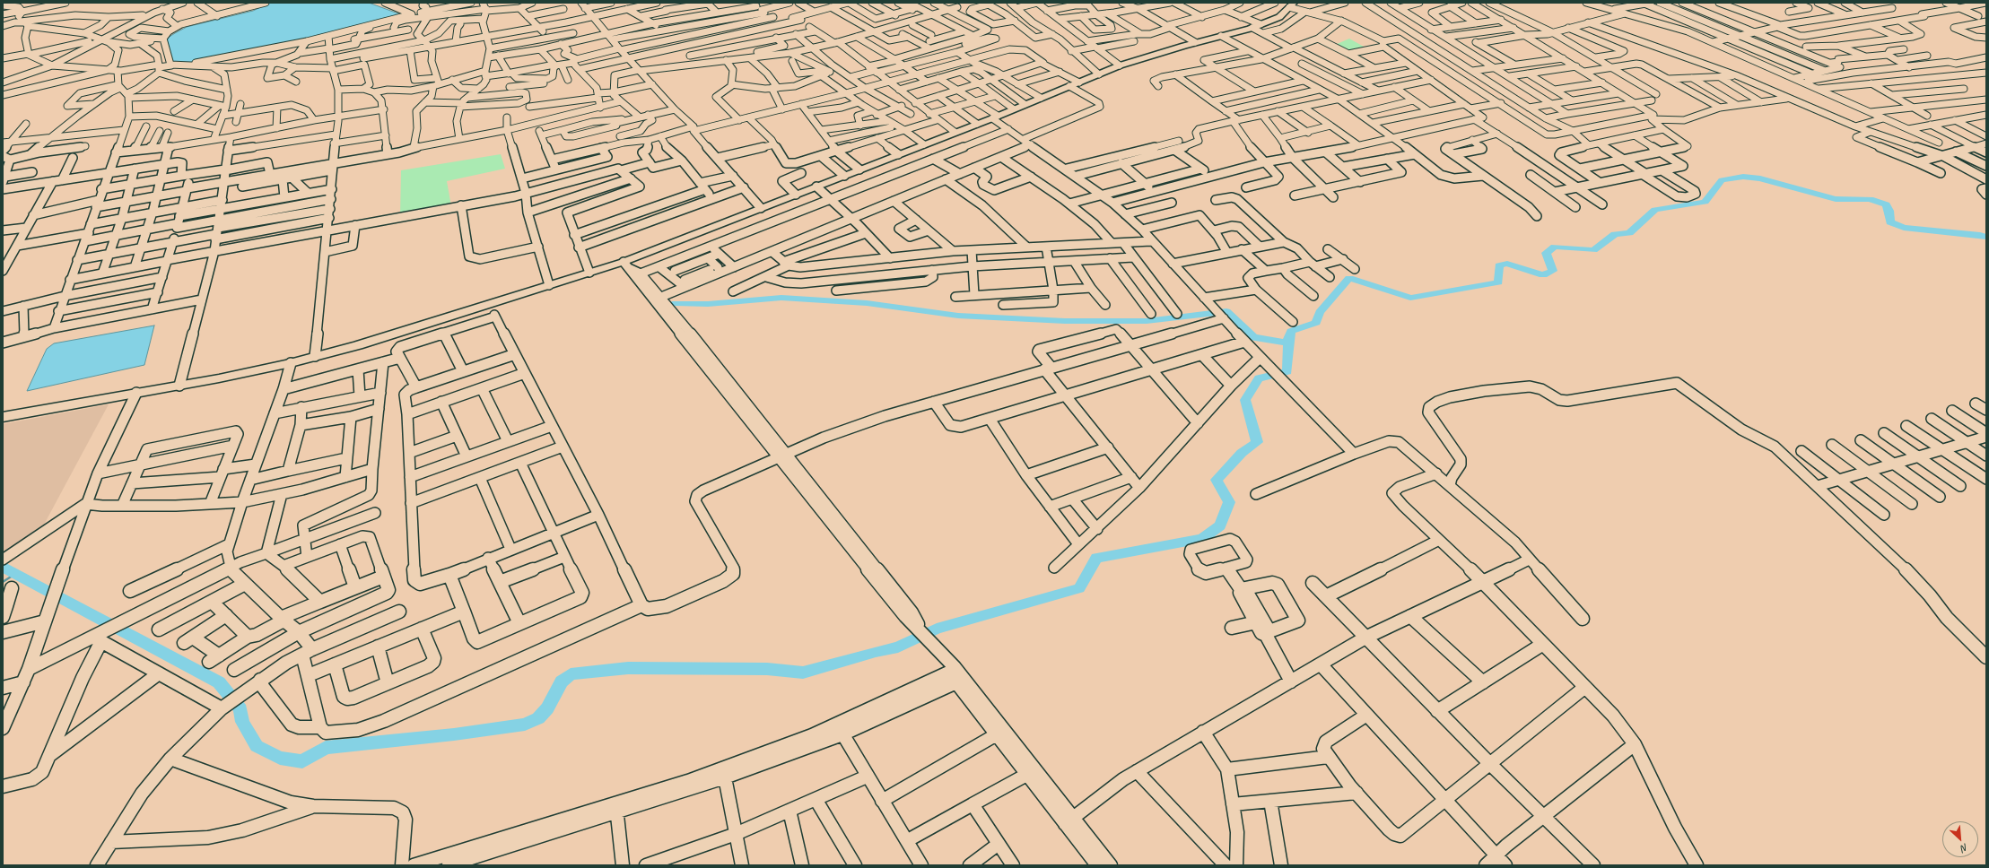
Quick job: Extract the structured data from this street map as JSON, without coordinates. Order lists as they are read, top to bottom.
{
  "north": "bottom right"
}
